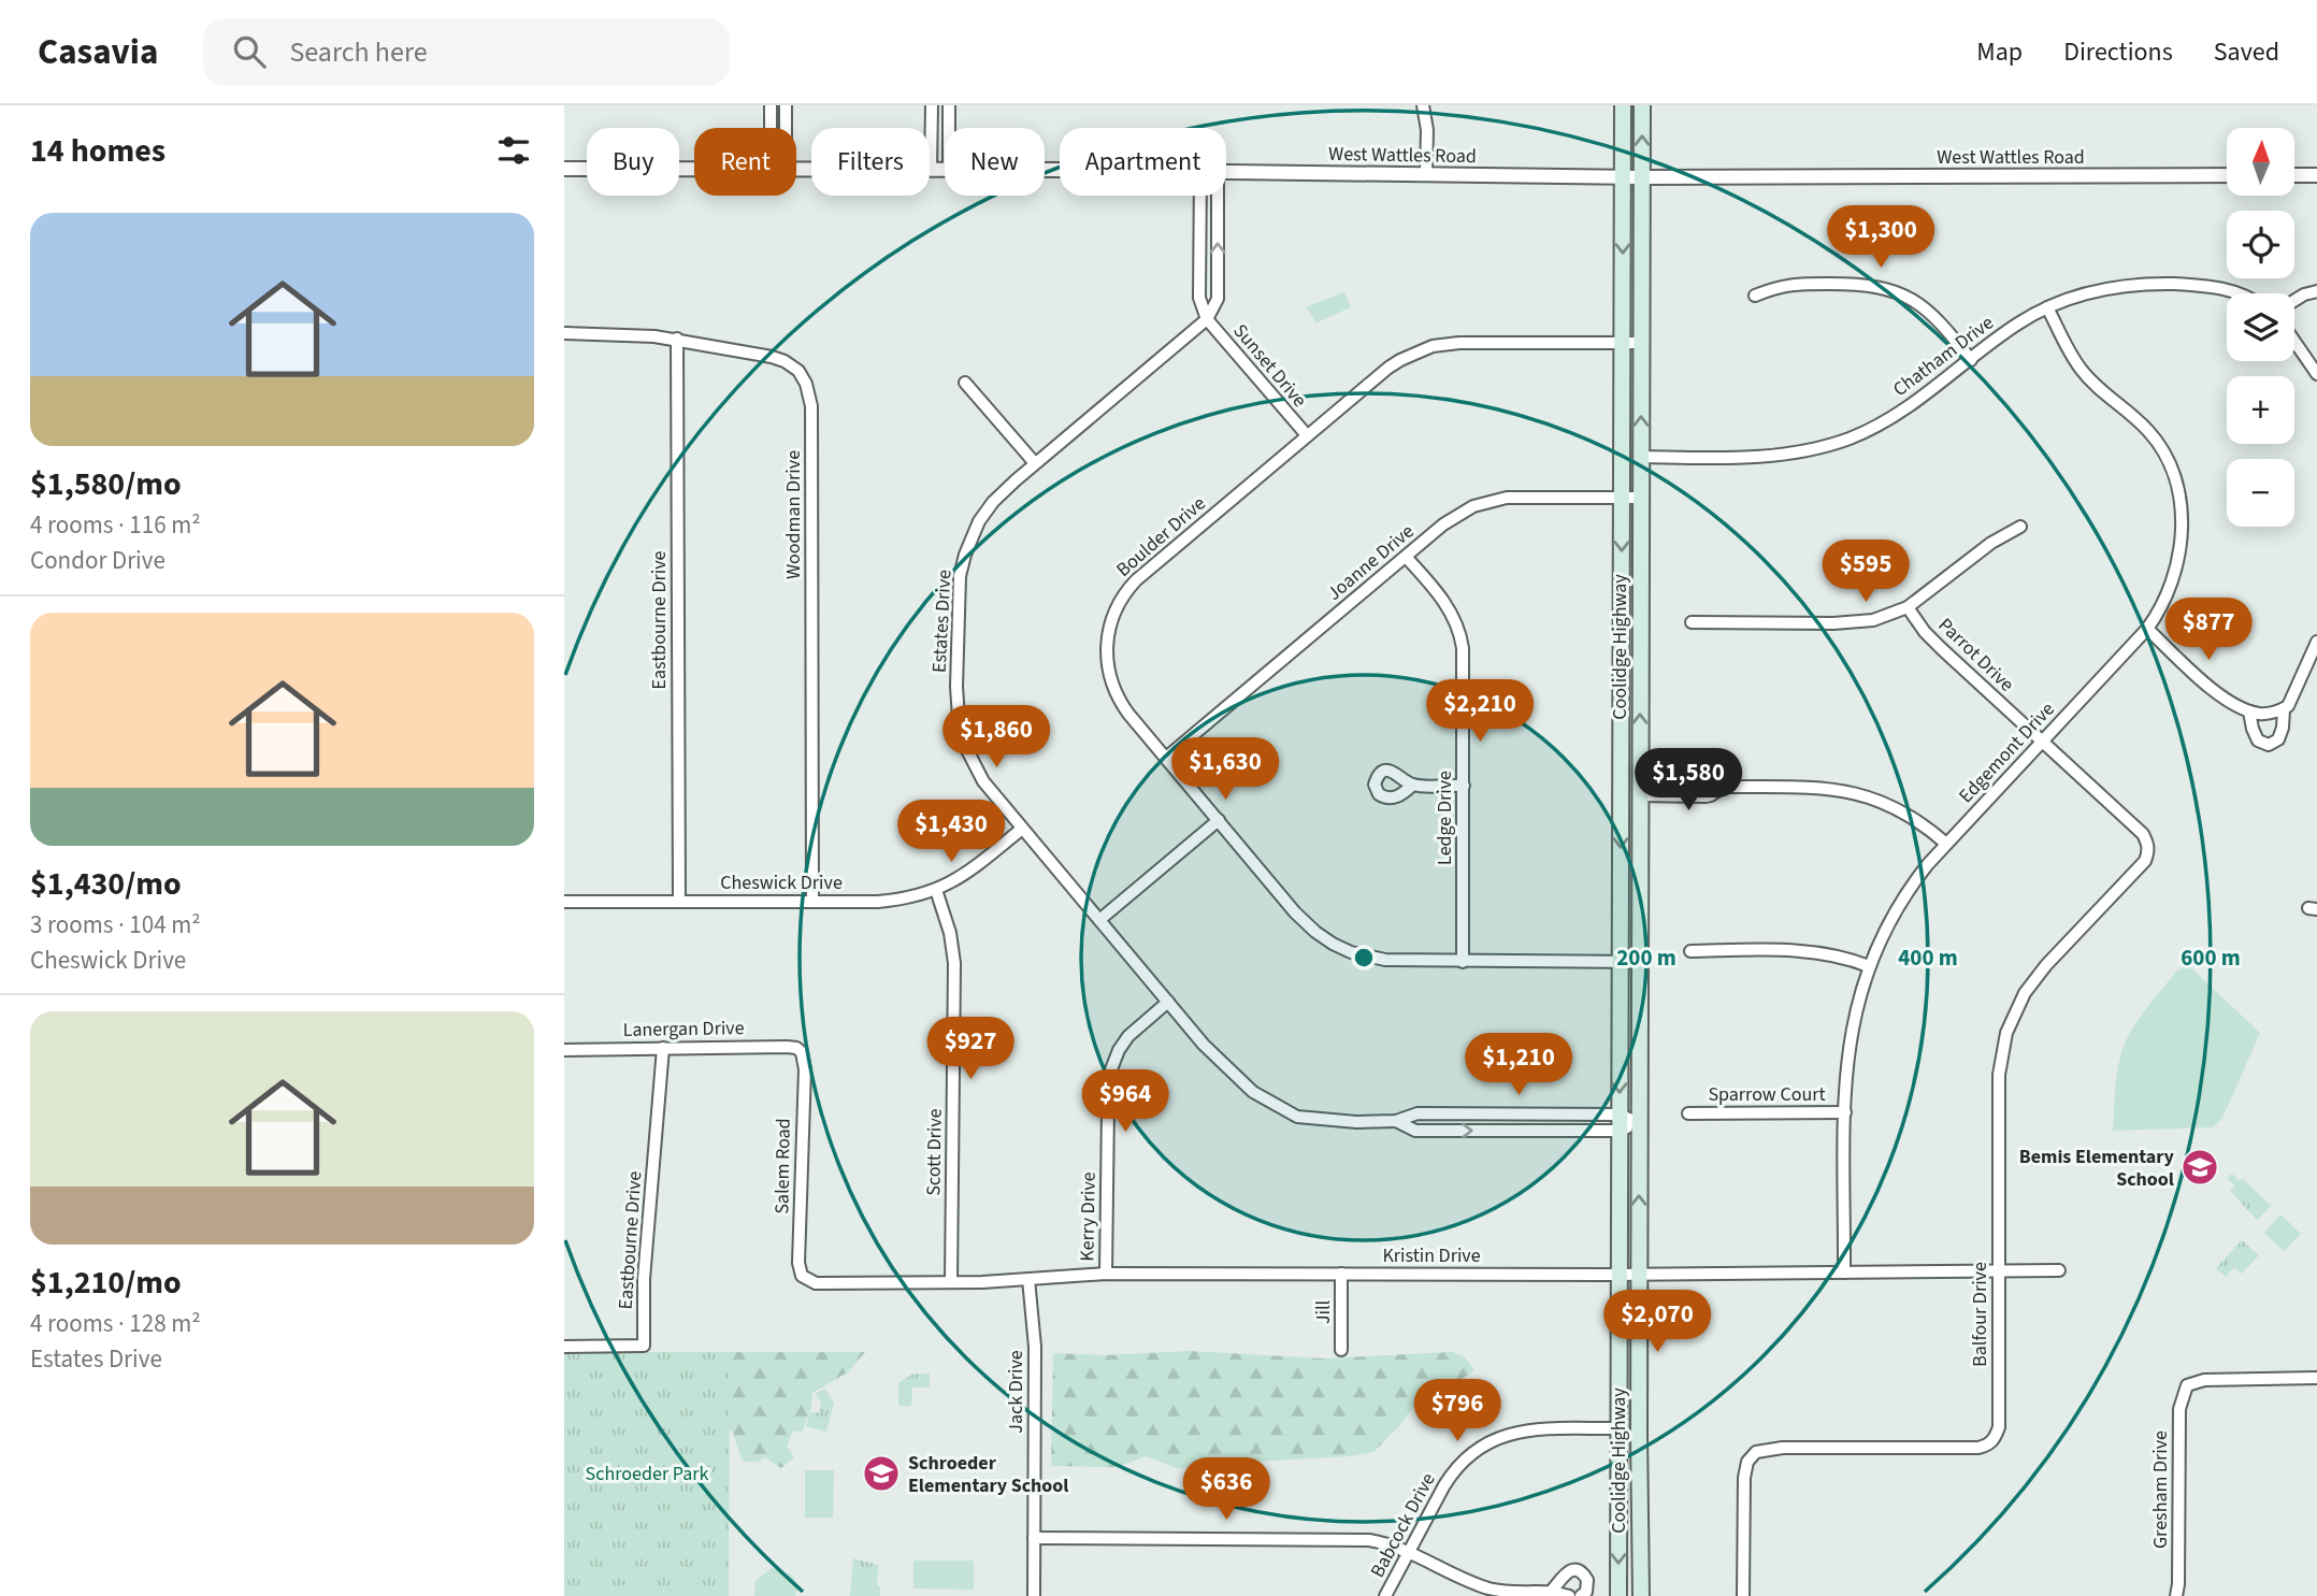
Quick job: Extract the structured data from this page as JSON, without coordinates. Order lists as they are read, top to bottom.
{
  "streets": {
    "main road": ["Coolidge Highway"],
    "street": [
      "West Wattles Road",
      "Chatham Drive",
      "Sunset Drive",
      "Woodman Drive",
      "Boulder Drive",
      "Joanne Drive",
      "Eastbourne Drive",
      "Estates Drive",
      "Parrot Drive",
      "Edgemont Drive",
      "Ledge Drive",
      "Cheswick Drive",
      "Lanergan Drive",
      "Sparrow Court",
      "Scott Drive",
      "Salem Road",
      "Kerry Drive",
      "Kristin Drive",
      "Jill",
      "Balfour Drive",
      "Jack Drive",
      "Gresham Drive",
      "Babcock Drive"
    ]
  },
  "crossings": [
    ["West Wattles Road", "Coolidge Highway"],
    ["Chatham Drive", "Coolidge Highway"],
    ["Chatham Drive", "Edgemont Drive"],
    ["Sunset Drive", "Boulder Drive"],
    ["Sunset Drive", "Estates Drive"],
    ["Woodman Drive", "Eastbourne Drive"],
    ["Woodman Drive", "Cheswick Drive"],
    ["Boulder Drive", "Joanne Drive"],
    ["Boulder Drive", "Coolidge Highway"],
    ["Boulder Drive", "Ledge Drive"],
    ["Joanne Drive", "Coolidge Highway"],
    ["Joanne Drive", "Ledge Drive"],
    ["Eastbourne Drive", "Cheswick Drive"],
    ["Eastbourne Drive", "Lanergan Drive"],
    ["Estates Drive", "Coolidge Highway"],
    ["Estates Drive", "Cheswick Drive"],
    ["Estates Drive", "Kerry Drive"],
    ["Coolidge Highway", "Kristin Drive"],
    ["Coolidge Highway", "Babcock Drive"],
    ["Parrot Drive", "Edgemont Drive"],
    ["Parrot Drive", "Balfour Drive"],
    ["Edgemont Drive", "Sparrow Court"],
    ["Edgemont Drive", "Kristin Drive"],
    ["Cheswick Drive", "Scott Drive"],
    ["Lanergan Drive", "Salem Road"],
    ["Scott Drive", "Kristin Drive"],
    ["Salem Road", "Kristin Drive"],
    ["Kerry Drive", "Kristin Drive"],
    ["Kristin Drive", "Jill"],
    ["Kristin Drive", "Balfour Drive"],
    ["Kristin Drive", "Jack Drive"]
  ],
  "parks": ["Schroeder Park"],
  "places": {
    "school or university": ["Bemis Elementary School", "Schroeder Elementary School"]
  },
  "north": "top",
  "page": {
    "header": "Casavia",
    "search": "Search here",
    "nav": ["Map", "Directions", "Saved"],
    "heading": "14 homes",
    "map_buttons": ["+", "−"],
    "chip": [
      "Buy",
      "Rent",
      "Filters",
      "New",
      "Apartment"
    ],
    "list": [
      {
        "name": "$1,580/mo",
        "note": "4 rooms · 116 m² · Condor Drive"
      },
      {
        "name": "$1,430/mo",
        "note": "3 rooms · 104 m² · Cheswick Drive"
      },
      {
        "name": "$1,210/mo",
        "note": "4 rooms · 128 m² · Estates Drive"
      }
    ],
    "price": [
      "$1,300",
      "$595",
      "$877",
      "$2,210",
      "$1,860",
      "$1,630",
      "$1,580",
      "$1,430",
      "$927",
      "$1,210",
      "$964",
      "$2,070",
      "$796",
      "$636"
    ]
  },
  "rings": ["200 m", "400 m", "600 m"]
}
